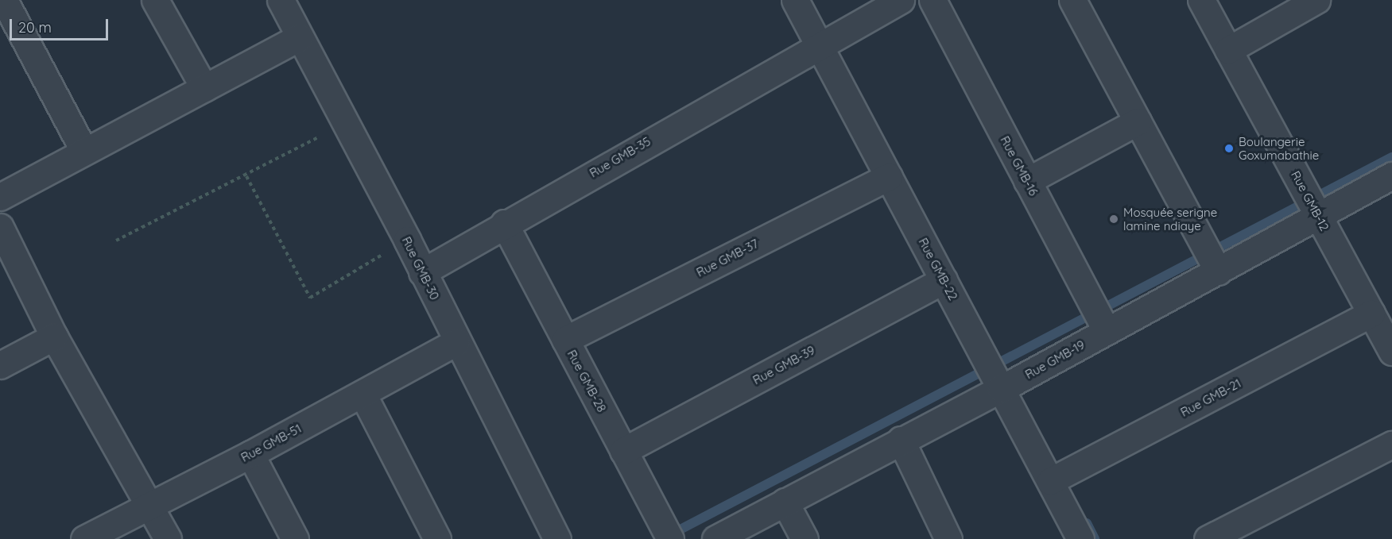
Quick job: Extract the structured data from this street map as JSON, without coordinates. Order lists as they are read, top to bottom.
{
  "streets": {
    "street": [
      "Rue GMB-35",
      "Rue GMB-16",
      "Rue GMB-12",
      "Rue GMB-37",
      "Rue GMB-30",
      "Rue GMB-22",
      "Rue GMB-19",
      "Rue GMB-39",
      "Rue GMB-28",
      "Rue GMB-21",
      "Rue GMB-51"
    ]
  },
  "crossings": [
    ["Rue GMB-35", "Rue GMB-30"],
    ["Rue GMB-35", "Rue GMB-22"],
    ["Rue GMB-35", "Rue GMB-28"],
    ["Rue GMB-16", "Rue GMB-19"],
    ["Rue GMB-12", "Rue GMB-19"],
    ["Rue GMB-12", "Rue GMB-21"],
    ["Rue GMB-37", "Rue GMB-22"],
    ["Rue GMB-37", "Rue GMB-28"],
    ["Rue GMB-30", "Rue GMB-51"],
    ["Rue GMB-22", "Rue GMB-19"],
    ["Rue GMB-22", "Rue GMB-39"],
    ["Rue GMB-22", "Rue GMB-21"],
    ["Rue GMB-39", "Rue GMB-28"]
  ],
  "places": ["Boulangerie Goxumabathie", "Mosquée serigne lamine ndiaye"],
  "scale_bar": "20 m"
}
